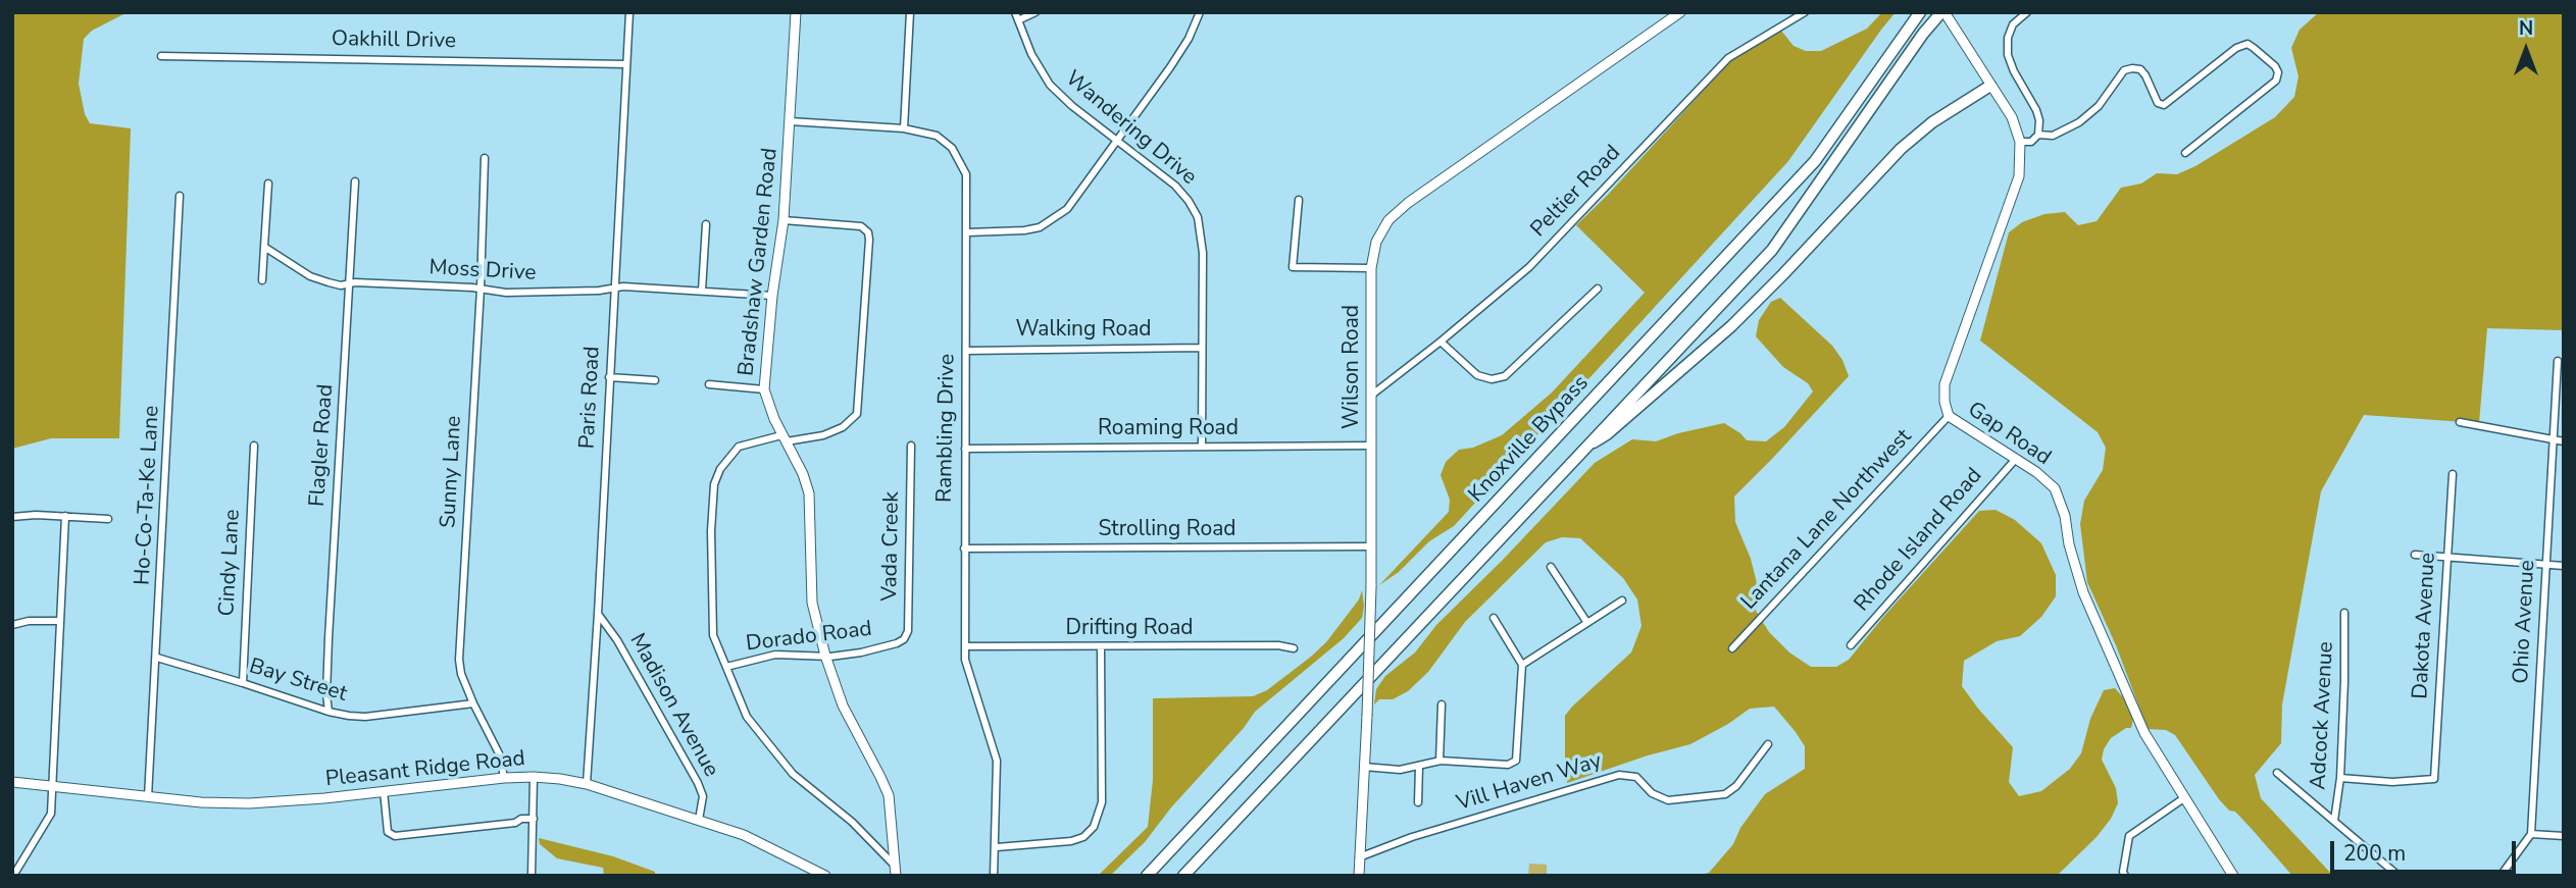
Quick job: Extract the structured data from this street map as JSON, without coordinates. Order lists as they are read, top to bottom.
{
  "streets": {
    "highway": ["Knoxville Bypass"],
    "street": [
      "Oakhill Drive",
      "Wandering Drive",
      "Peltier Road",
      "Bradshaw Garden Road",
      "Moss Drive",
      "Walking Road",
      "Wilson Road",
      "Paris Road",
      "Rambling Drive",
      "Roaming Road",
      "Gap Road",
      "Flagler Road",
      "Sunny Lane",
      "Ho-Co-Ta-Ke Lane",
      "Lantana Lane Northwest",
      "Strolling Road",
      "Rhode Island Road",
      "Vada Creek",
      "Cindy Lane",
      "Ohio Avenue",
      "Dakota Avenue",
      "Drifting Road",
      "Dorado Road",
      "Bay Street",
      "Madison Avenue",
      "Adcock Avenue",
      "Pleasant Ridge Road",
      "Vill Haven Way"
    ]
  },
  "crossings": [
    ["Oakhill Drive", "Paris Road"],
    ["Wandering Drive", "Walking Road"],
    ["Wandering Drive", "Roaming Road"],
    ["Peltier Road", "Wilson Road"],
    ["Bradshaw Garden Road", "Moss Drive"],
    ["Bradshaw Garden Road", "Rambling Drive"],
    ["Bradshaw Garden Road", "Dorado Road"],
    ["Moss Drive", "Paris Road"],
    ["Moss Drive", "Flagler Road"],
    ["Moss Drive", "Sunny Lane"],
    ["Walking Road", "Rambling Drive"],
    ["Wilson Road", "Roaming Road"],
    ["Wilson Road", "Strolling Road"],
    ["Wilson Road", "Vill Haven Way"],
    ["Paris Road", "Madison Avenue"],
    ["Paris Road", "Pleasant Ridge Road"],
    ["Rambling Drive", "Roaming Road"],
    ["Rambling Drive", "Strolling Road"],
    ["Rambling Drive", "Drifting Road"],
    ["Gap Road", "Lantana Lane Northwest"],
    ["Gap Road", "Rhode Island Road"],
    ["Flagler Road", "Bay Street"],
    ["Sunny Lane", "Bay Street"],
    ["Sunny Lane", "Pleasant Ridge Road"],
    ["Ho-Co-Ta-Ke Lane", "Bay Street"],
    ["Ho-Co-Ta-Ke Lane", "Pleasant Ridge Road"],
    ["Vada Creek", "Dorado Road"],
    ["Cindy Lane", "Bay Street"],
    ["Dakota Avenue", "Adcock Avenue"],
    ["Madison Avenue", "Pleasant Ridge Road"]
  ],
  "scale_bar": "200 m",
  "north": "top"
}
